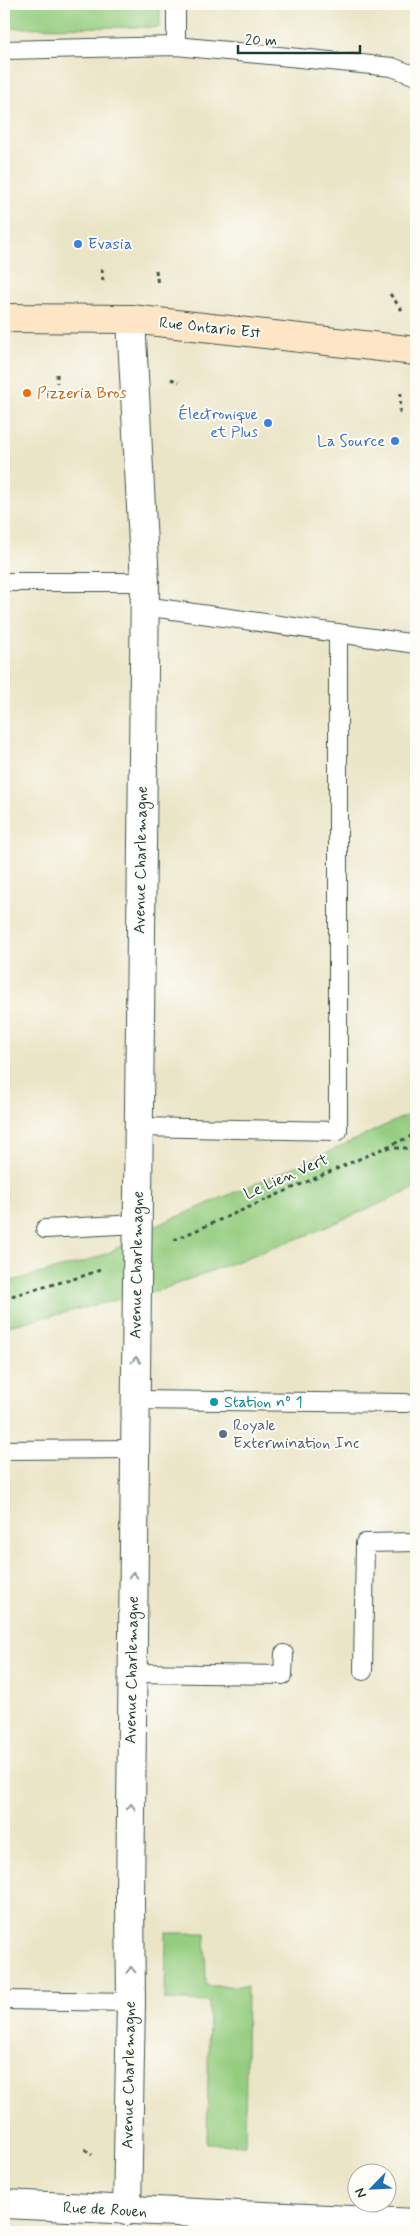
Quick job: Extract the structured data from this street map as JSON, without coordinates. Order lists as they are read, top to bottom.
{
  "streets": {
    "main road": ["Rue Ontario Est"],
    "street": ["Avenue Charlemagne", "Rue de Rouen"],
    "path": ["Le Lien Vert"]
  },
  "crossings": [
    ["Rue Ontario Est", "Avenue Charlemagne"],
    ["Avenue Charlemagne", "Rue de Rouen"]
  ],
  "one_way": ["Avenue Charlemagne"],
  "places": [
    "Evasia",
    "Pizzeria Bros",
    "Électronique et Plus",
    "La Source",
    "Station nº 1",
    "Royale Extermination Inc"
  ],
  "scale_bar": "20 m",
  "north": "bottom left"
}
